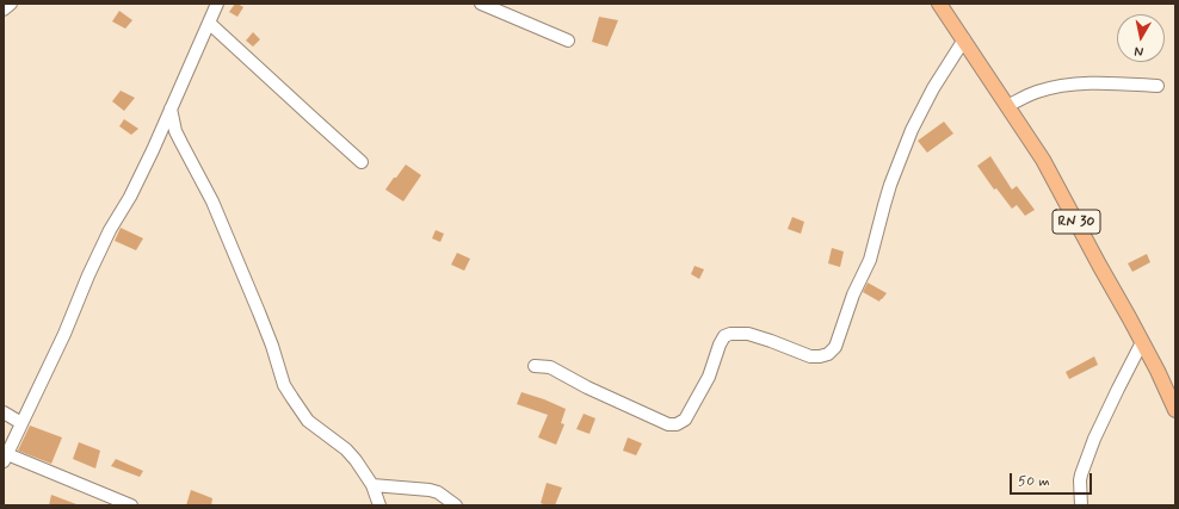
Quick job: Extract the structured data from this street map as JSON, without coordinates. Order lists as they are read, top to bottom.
{
  "streets": {
    "main road": ["RN 30"]
  },
  "scale_bar": "50 m",
  "north": "bottom"
}
